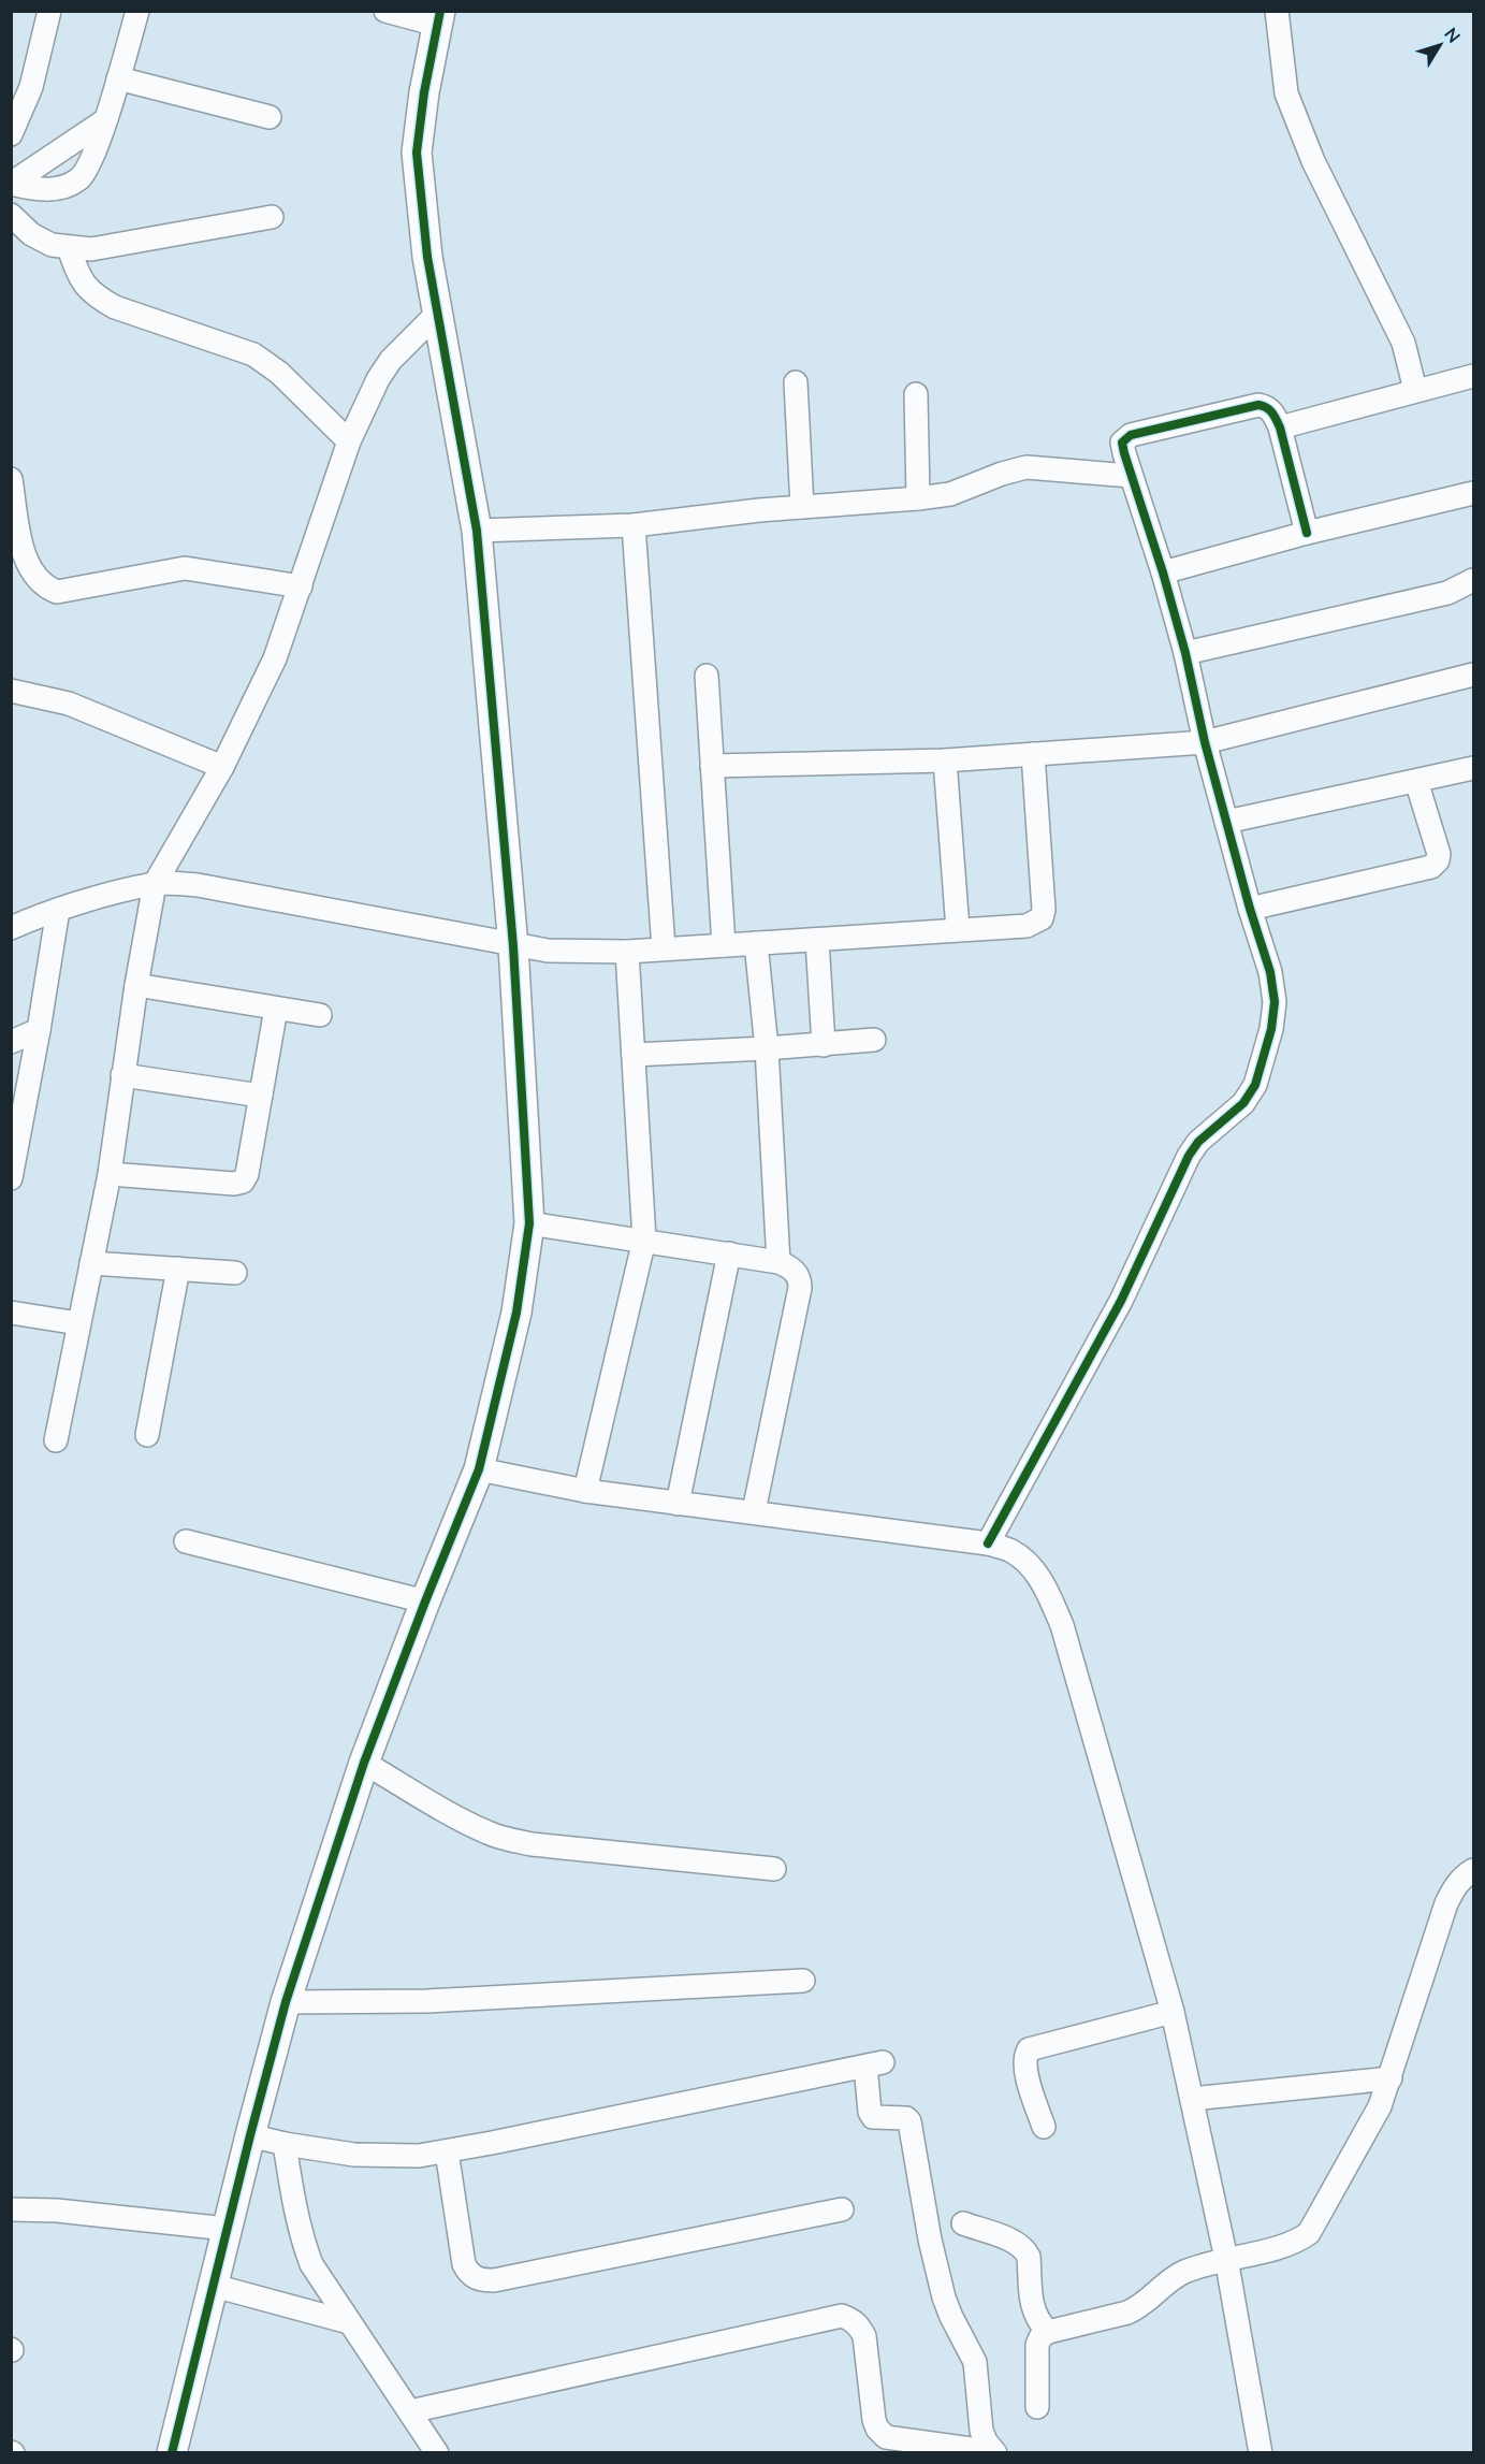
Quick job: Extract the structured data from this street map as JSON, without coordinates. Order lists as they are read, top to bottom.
{
  "north": "top right"
}
